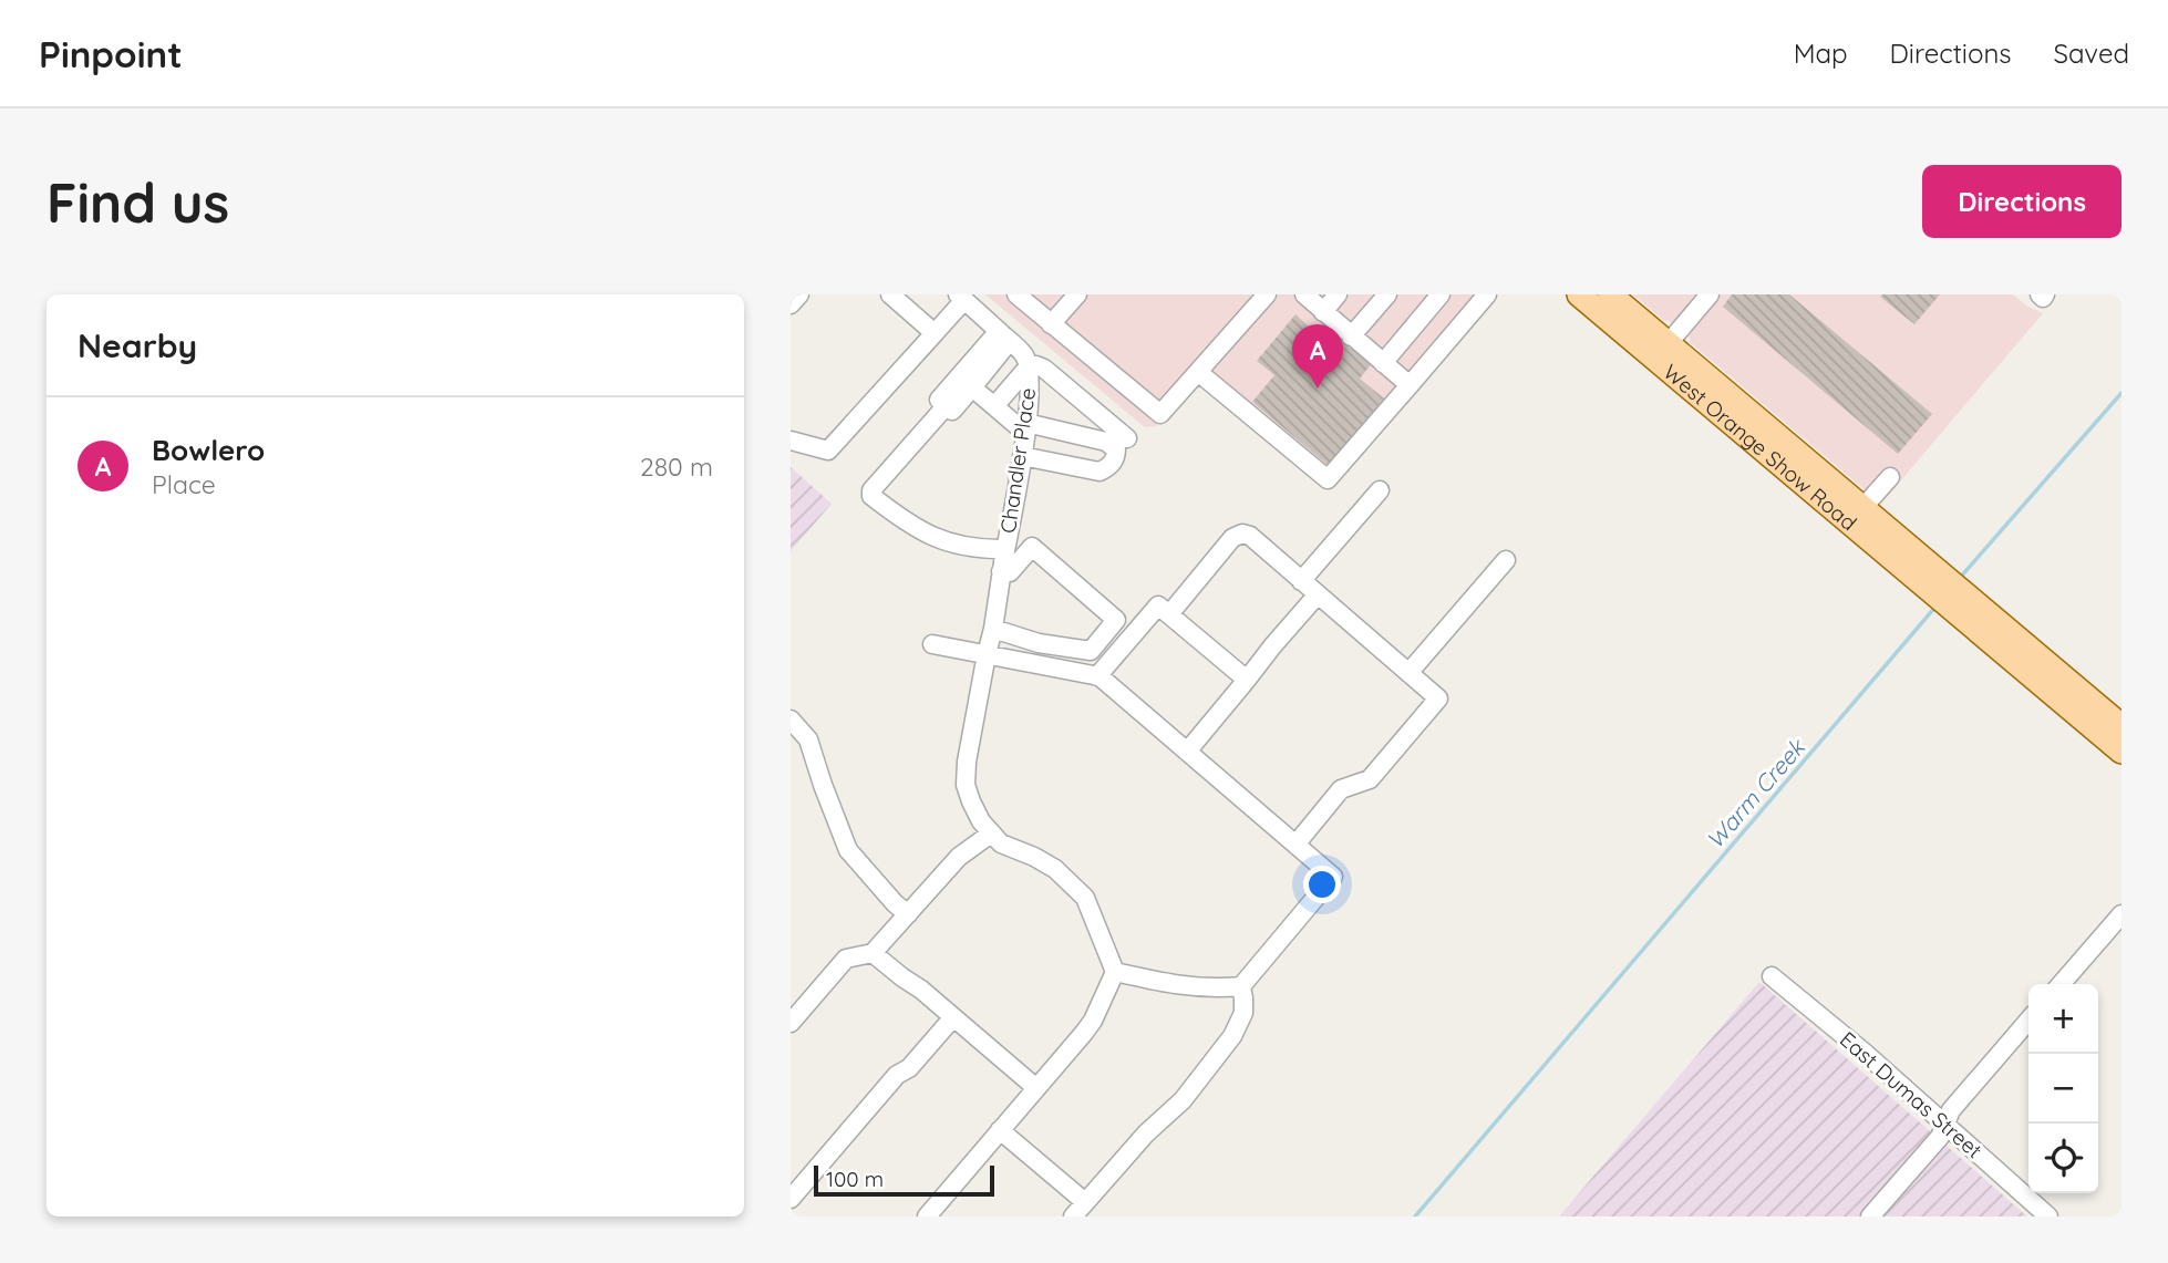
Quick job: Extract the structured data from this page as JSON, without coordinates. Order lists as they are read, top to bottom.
{
  "streets": {
    "main road": ["West Orange Show Road"],
    "street": ["Chandler Place", "East Dumas Street"]
  },
  "water": ["Warm Creek"],
  "scale_bar": "100 m",
  "page": {
    "header": "Pinpoint",
    "nav": ["Map", "Directions", "Saved"],
    "buttons": "Directions",
    "title": "Find us",
    "heading": "Nearby",
    "pins": "A",
    "list": [
      {
        "mark": "A",
        "name": "Bowlero",
        "note": "Place",
        "value": "280 m"
      }
    ],
    "map_buttons": ["+", "−"],
    "scale": "100 m"
  }
}
